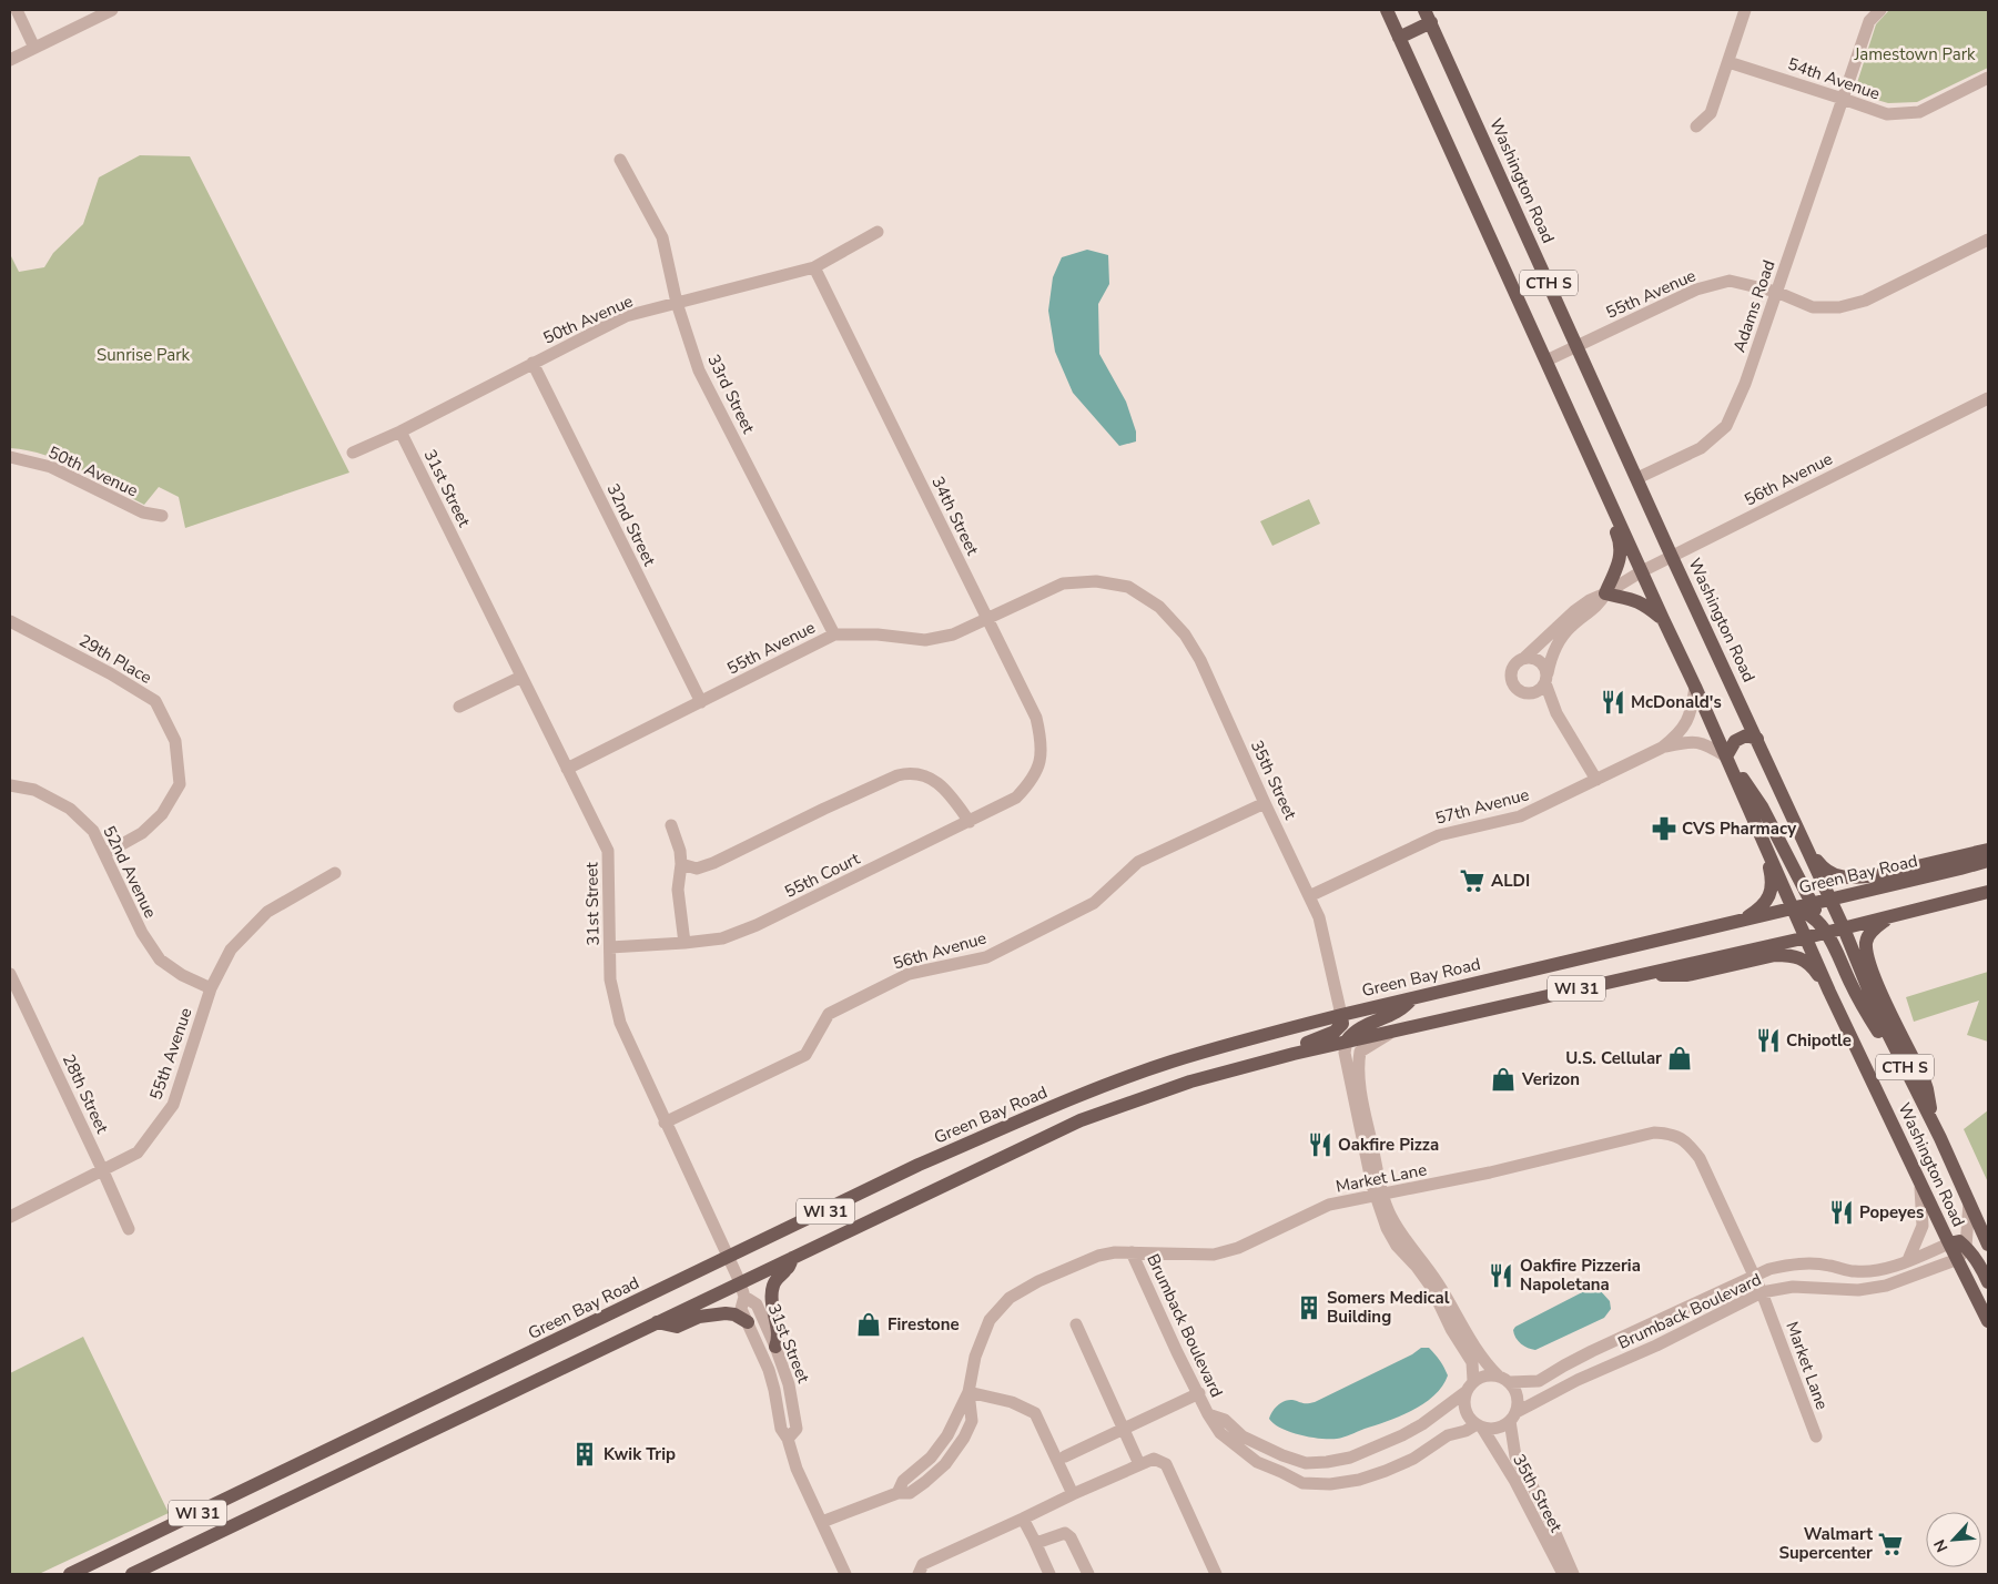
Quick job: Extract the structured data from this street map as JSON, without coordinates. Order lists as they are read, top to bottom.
{
  "streets": {
    "main road": [
      "Washington Road",
      "CTH S",
      "Green Bay Road",
      "WI 31"
    ],
    "street": [
      "54th Avenue",
      "55th Avenue",
      "Adams Road",
      "50th Avenue",
      "33rd Street",
      "56th Avenue",
      "31st Street",
      "34th Street",
      "32nd Street",
      "29th Place",
      "35th Street",
      "57th Avenue",
      "52nd Avenue",
      "55th Court",
      "28th Street",
      "Market Lane",
      "Brumback Boulevard"
    ]
  },
  "crossings": [
    ["54th Avenue", "Adams Road"],
    ["Washington Road", "55th Avenue"],
    ["Washington Road", "Adams Road"],
    ["Washington Road", "56th Avenue"],
    ["Washington Road", "57th Avenue"],
    ["Washington Road", "Green Bay Road"],
    ["Washington Road", "WI 31"],
    ["Washington Road", "Brumback Boulevard"],
    ["55th Avenue", "Adams Road"],
    ["55th Avenue", "33rd Street"],
    ["55th Avenue", "31st Street"],
    ["55th Avenue", "34th Street"],
    ["55th Avenue", "32nd Street"],
    ["55th Avenue", "35th Street"],
    ["55th Avenue", "52nd Avenue"],
    ["55th Avenue", "28th Street"],
    ["50th Avenue", "33rd Street"],
    ["50th Avenue", "31st Street"],
    ["50th Avenue", "34th Street"],
    ["50th Avenue", "32nd Street"],
    ["56th Avenue", "31st Street"],
    ["56th Avenue", "35th Street"],
    ["56th Avenue", "57th Avenue"],
    ["31st Street", "Green Bay Road"],
    ["31st Street", "55th Court"],
    ["31st Street", "WI 31"],
    ["31st Street", "Market Lane"],
    ["34th Street", "55th Court"],
    ["29th Place", "52nd Avenue"],
    ["35th Street", "57th Avenue"],
    ["35th Street", "Green Bay Road"],
    ["35th Street", "Brumback Boulevard"],
    ["Market Lane", "Brumback Boulevard"]
  ],
  "parks": ["Jamestown Park", "Sunrise Park"],
  "places": {
    "restaurant": [
      "McDonald's",
      "Chipotle",
      "Oakfire Pizza",
      "Popeyes",
      "Oakfire Pizzeria Napoletana"
    ],
    "pharmacy": ["CVS Pharmacy"],
    "supermarket": ["ALDI", "Walmart Supercenter"],
    "shop": ["U.S. Cellular", "Verizon", "Firestone"],
    "building": ["Somers Medical Building", "Kwik Trip"]
  },
  "north": "bottom left"
}
